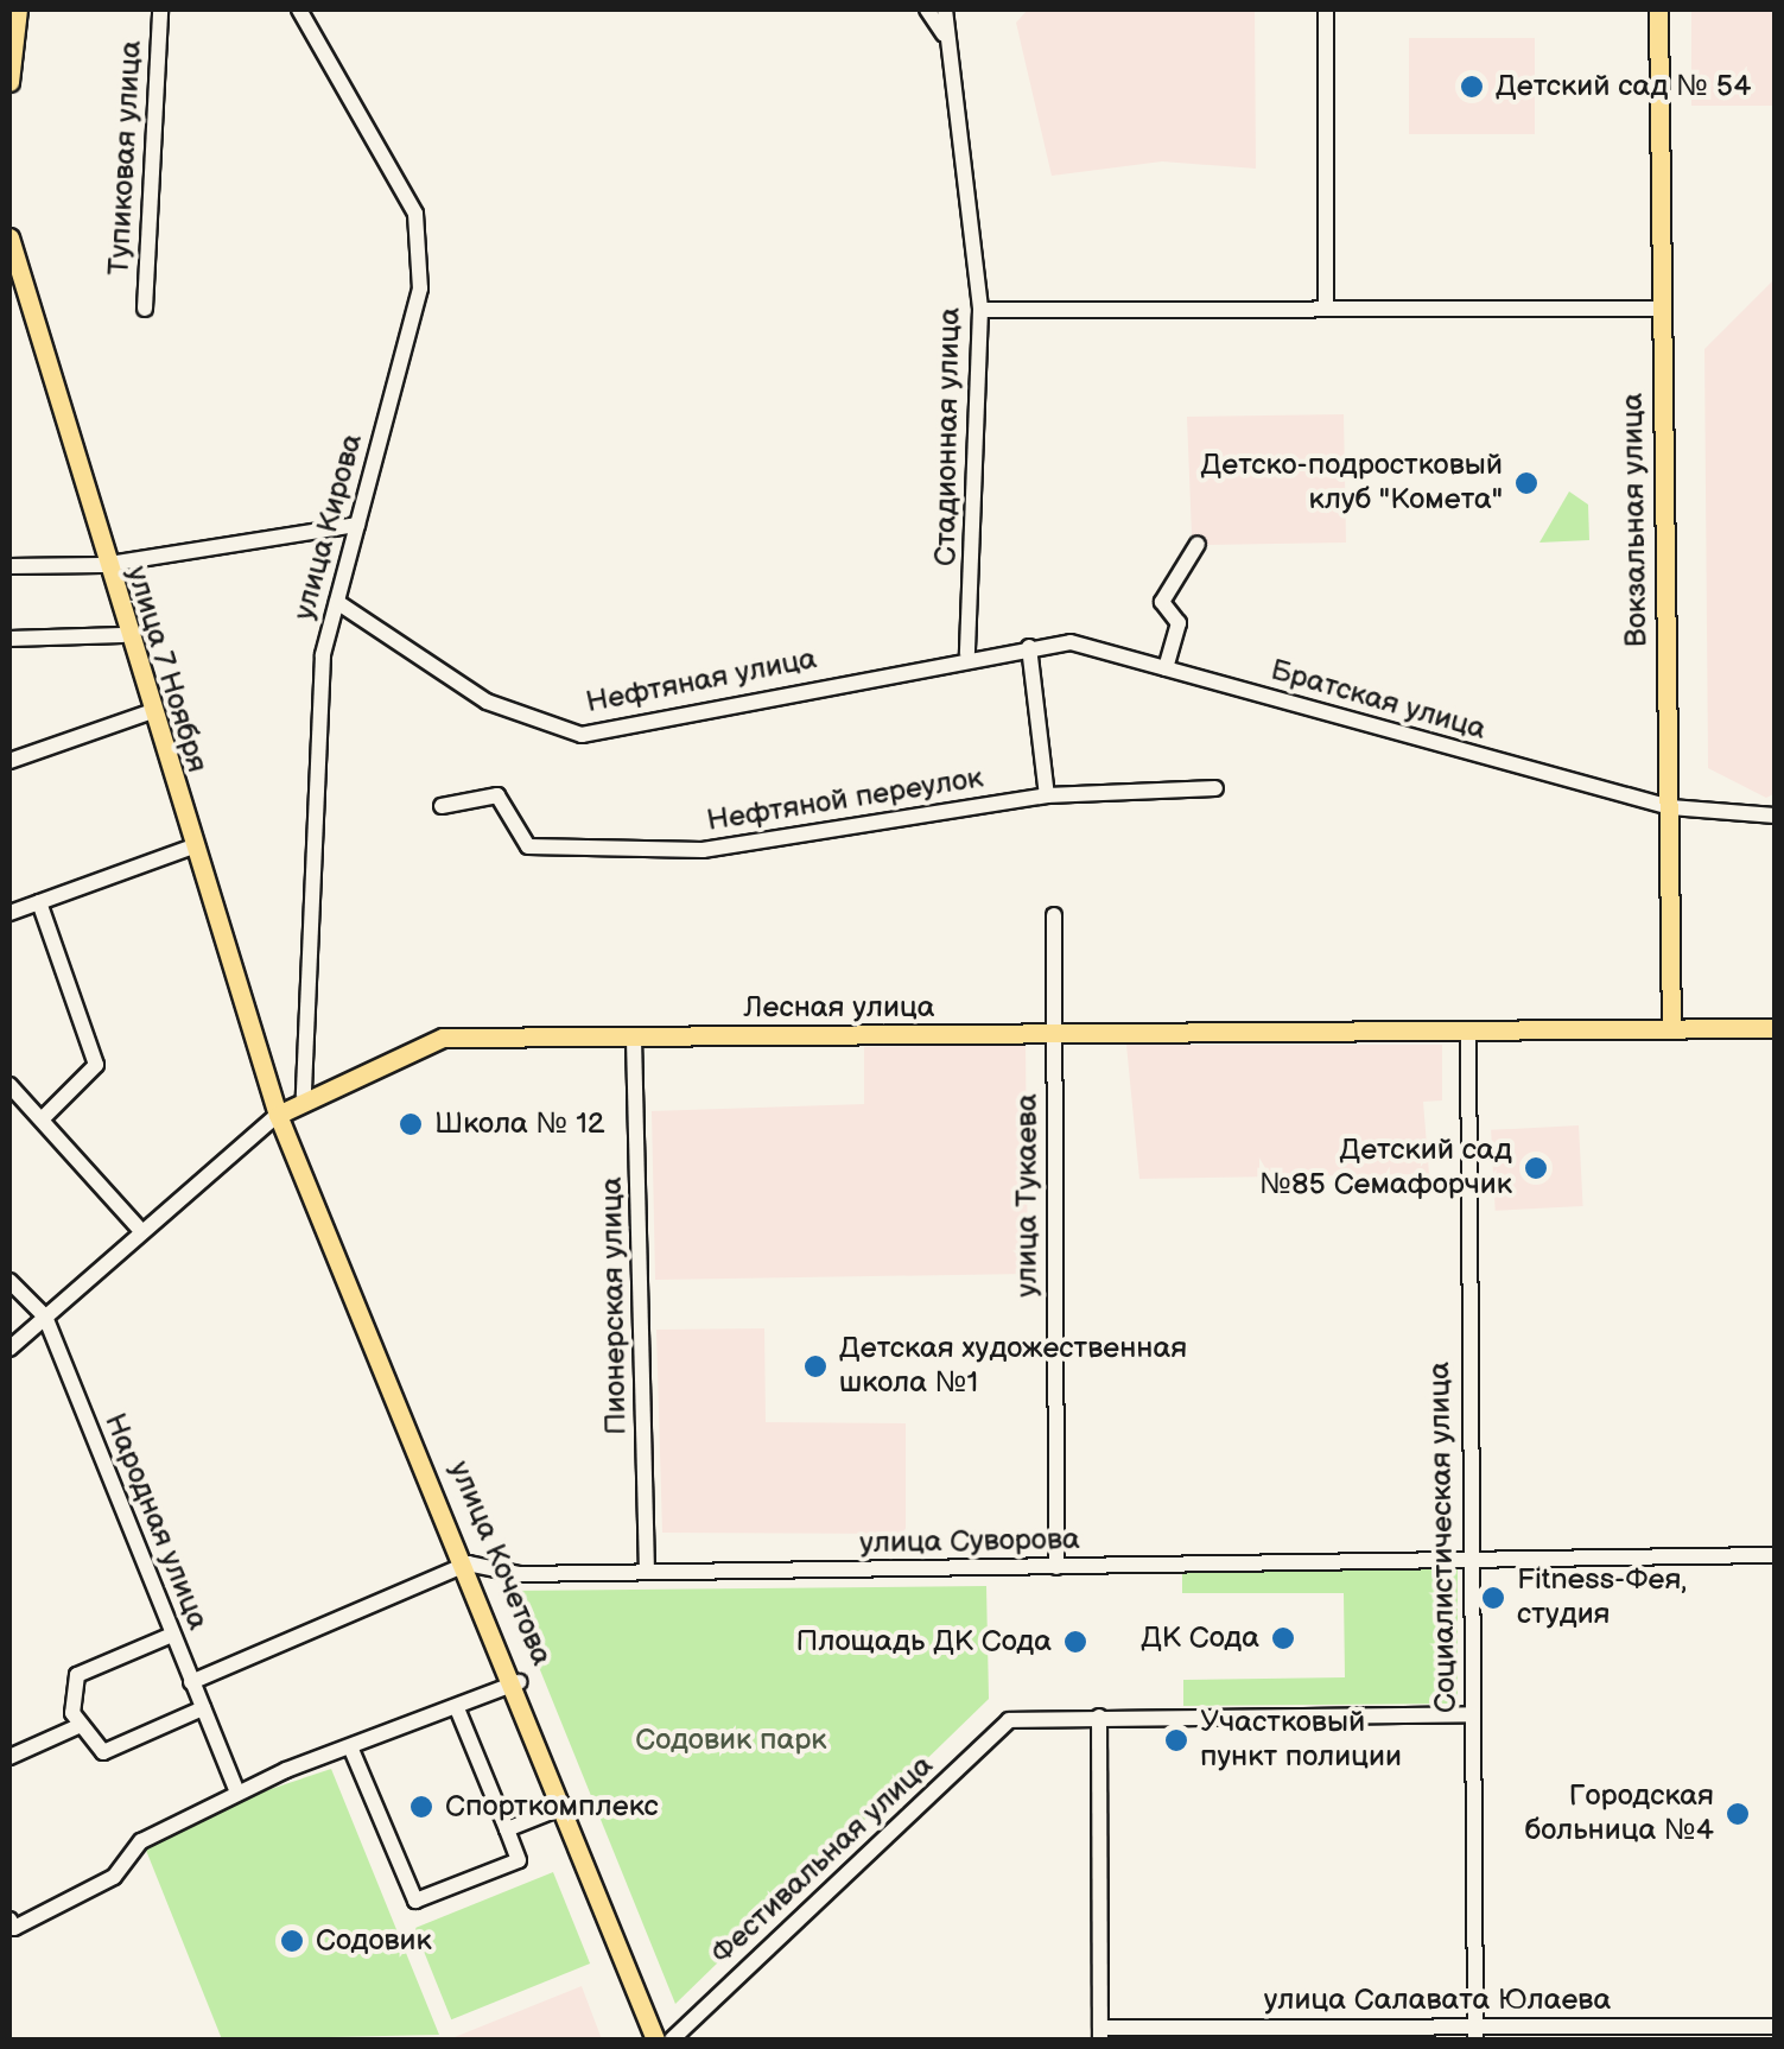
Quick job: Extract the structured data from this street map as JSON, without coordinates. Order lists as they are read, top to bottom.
{
  "streets": {
    "main road": [
      "Вокзальная улица",
      "улица 7 Ноября",
      "Лесная улица",
      "улица Кочетова"
    ],
    "street": [
      "Тупиковая улица",
      "Стадионная улица",
      "улица Кирова",
      "Нефтяная улица",
      "Братская улица",
      "Нефтяной переулок",
      "улица Тукаева",
      "Пионерская улица",
      "Народная улица",
      "Социалистическая улица",
      "улица Суворова",
      "Фестивальная улица",
      "улица Салавата Юлаева"
    ]
  },
  "crossings": [
    ["Стадионная улица", "Нефтяная улица"],
    ["Стадионная улица", "Братская улица"],
    ["Вокзальная улица", "Братская улица"],
    ["Вокзальная улица", "Лесная улица"],
    ["улица Кирова", "Нефтяная улица"],
    ["улица Кирова", "Лесная улица"],
    ["улица 7 Ноября", "Лесная улица"],
    ["улица 7 Ноября", "улица Кочетова"],
    ["Нефтяная улица", "Братская улица"],
    ["Лесная улица", "улица Тукаева"],
    ["Лесная улица", "Пионерская улица"],
    ["Лесная улица", "Народная улица"],
    ["Лесная улица", "Социалистическая улица"],
    ["Лесная улица", "улица Кочетова"],
    ["улица Тукаева", "улица Суворова"],
    ["Пионерская улица", "улица Суворова"],
    ["Народная улица", "улица Суворова"],
    ["Социалистическая улица", "улица Суворова"],
    ["Социалистическая улица", "улица Салавата Юлаева"],
    ["улица Суворова", "улица Кочетова"]
  ],
  "parks": ["Содовик парк"],
  "places": [
    "Детский сад № 54",
    "Детско-подростковый клуб \"Комета\"",
    "Школа № 12",
    "Детский сад №85 Семафорчик",
    "Детская художественная школа №1",
    "Fitness-Фея, студия",
    "ДК Сода",
    "Площадь ДК Сода",
    "Участковый пункт полиции",
    "Спорткомплекс",
    "Городская больница №4",
    "Содовик"
  ]
}
